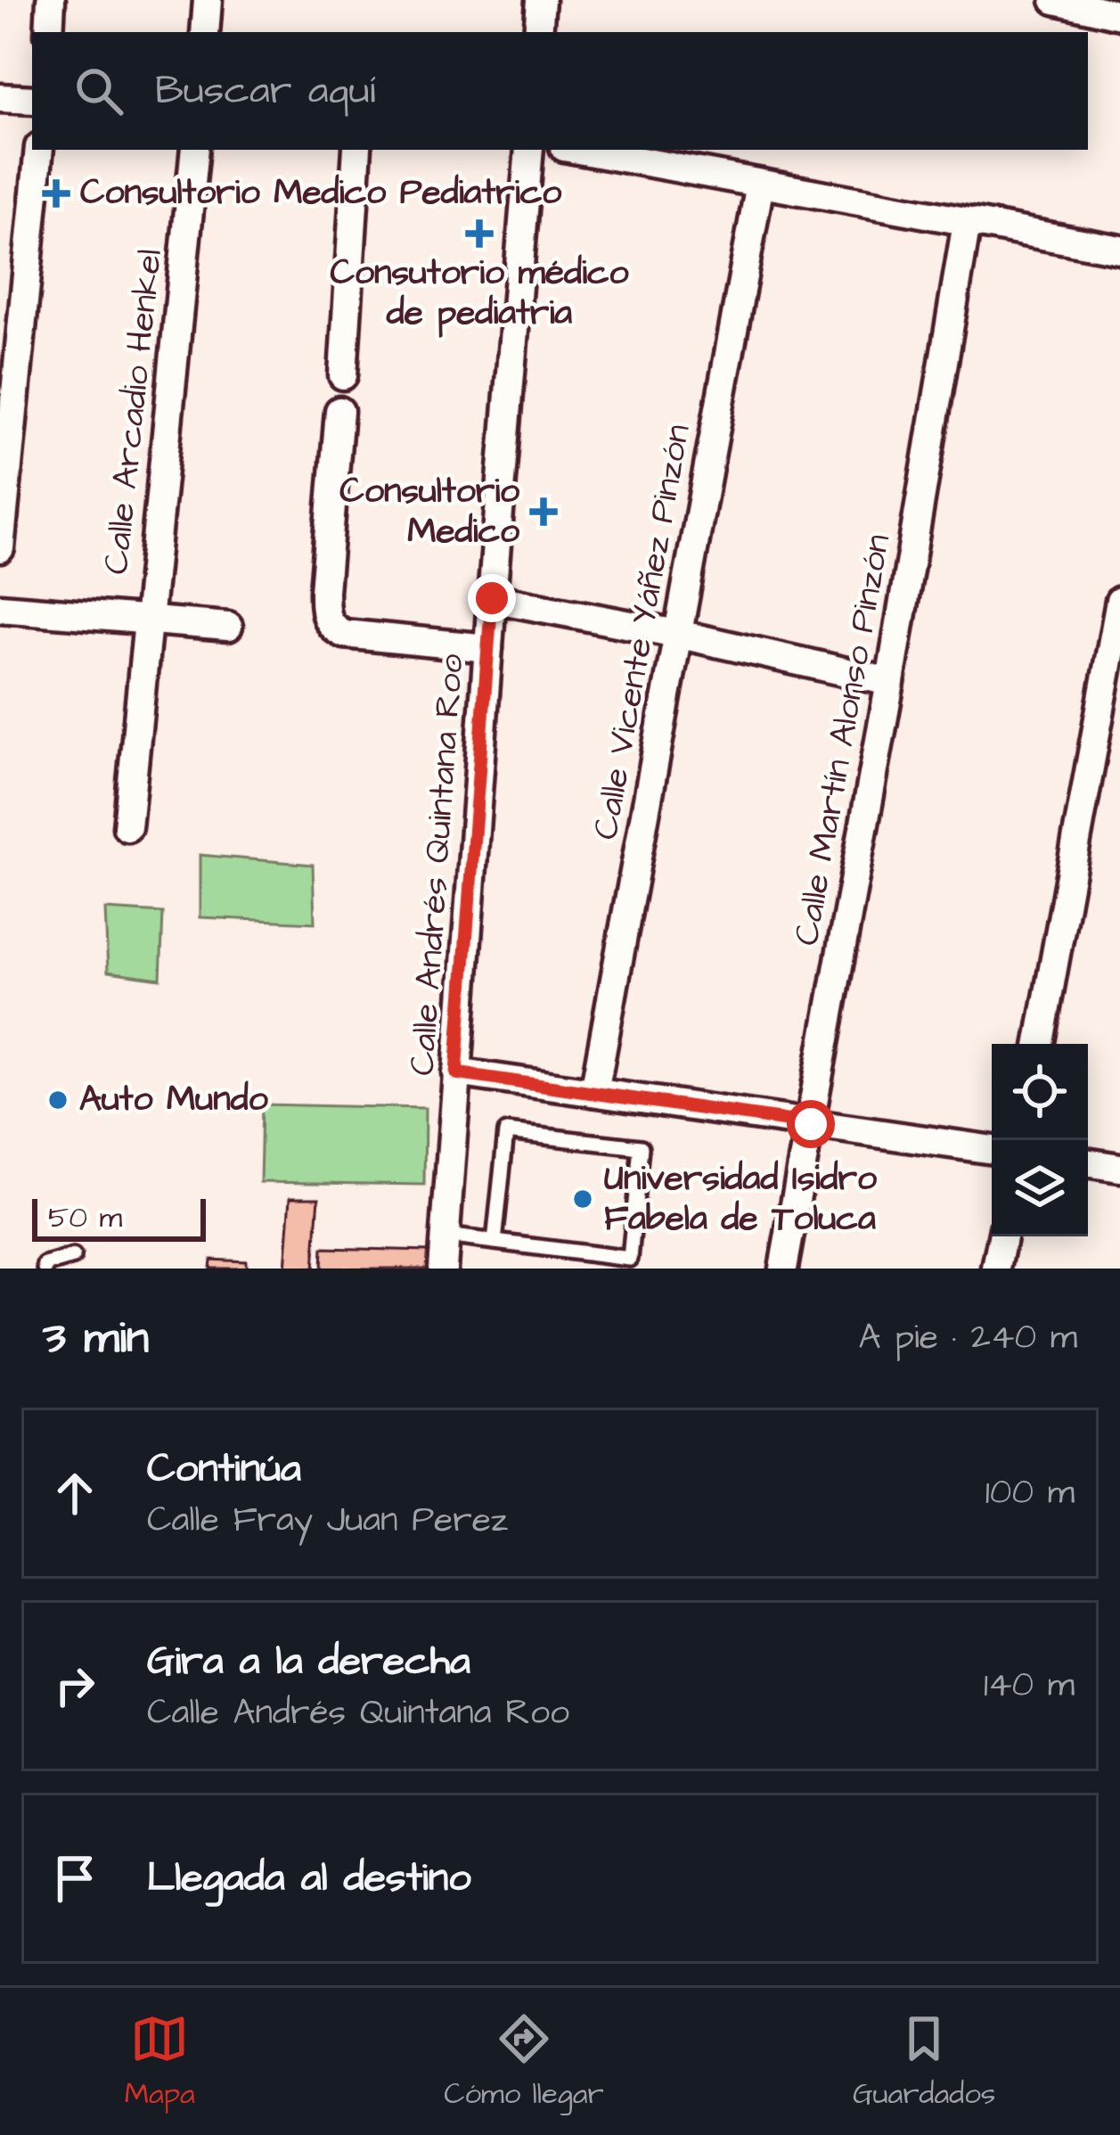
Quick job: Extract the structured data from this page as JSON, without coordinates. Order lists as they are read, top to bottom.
{
  "streets": {
    "street": [
      "Calle Arcadio Henkel",
      "Calle Vicente Yáñez Pinzón",
      "Calle Martín Alonso Pinzón",
      "Calle Andrés Quintana Roo"
    ]
  },
  "places": {
    "health": ["Consultorio Medico Pediatrico", "Consutorio médico de pediatria", "Consultorio Medico"],
    "other": ["Auto Mundo", "Universidad Isidro Fabela de Toluca"]
  },
  "scale_bar": "50 m",
  "page": {
    "search": "Buscar aquí",
    "scale": "50 m",
    "heading": ["3 min", "A pie · 240 m"],
    "list": [
      ["Continúa", "Calle Fray Juan Perez", "100 m"],
      ["Gira a la derecha", "Calle Andrés Quintana Roo", "140 m"],
      "Llegada al destino"
    ],
    "nav": ["Mapa", "Cómo llegar", "Guardados"]
  }
}
